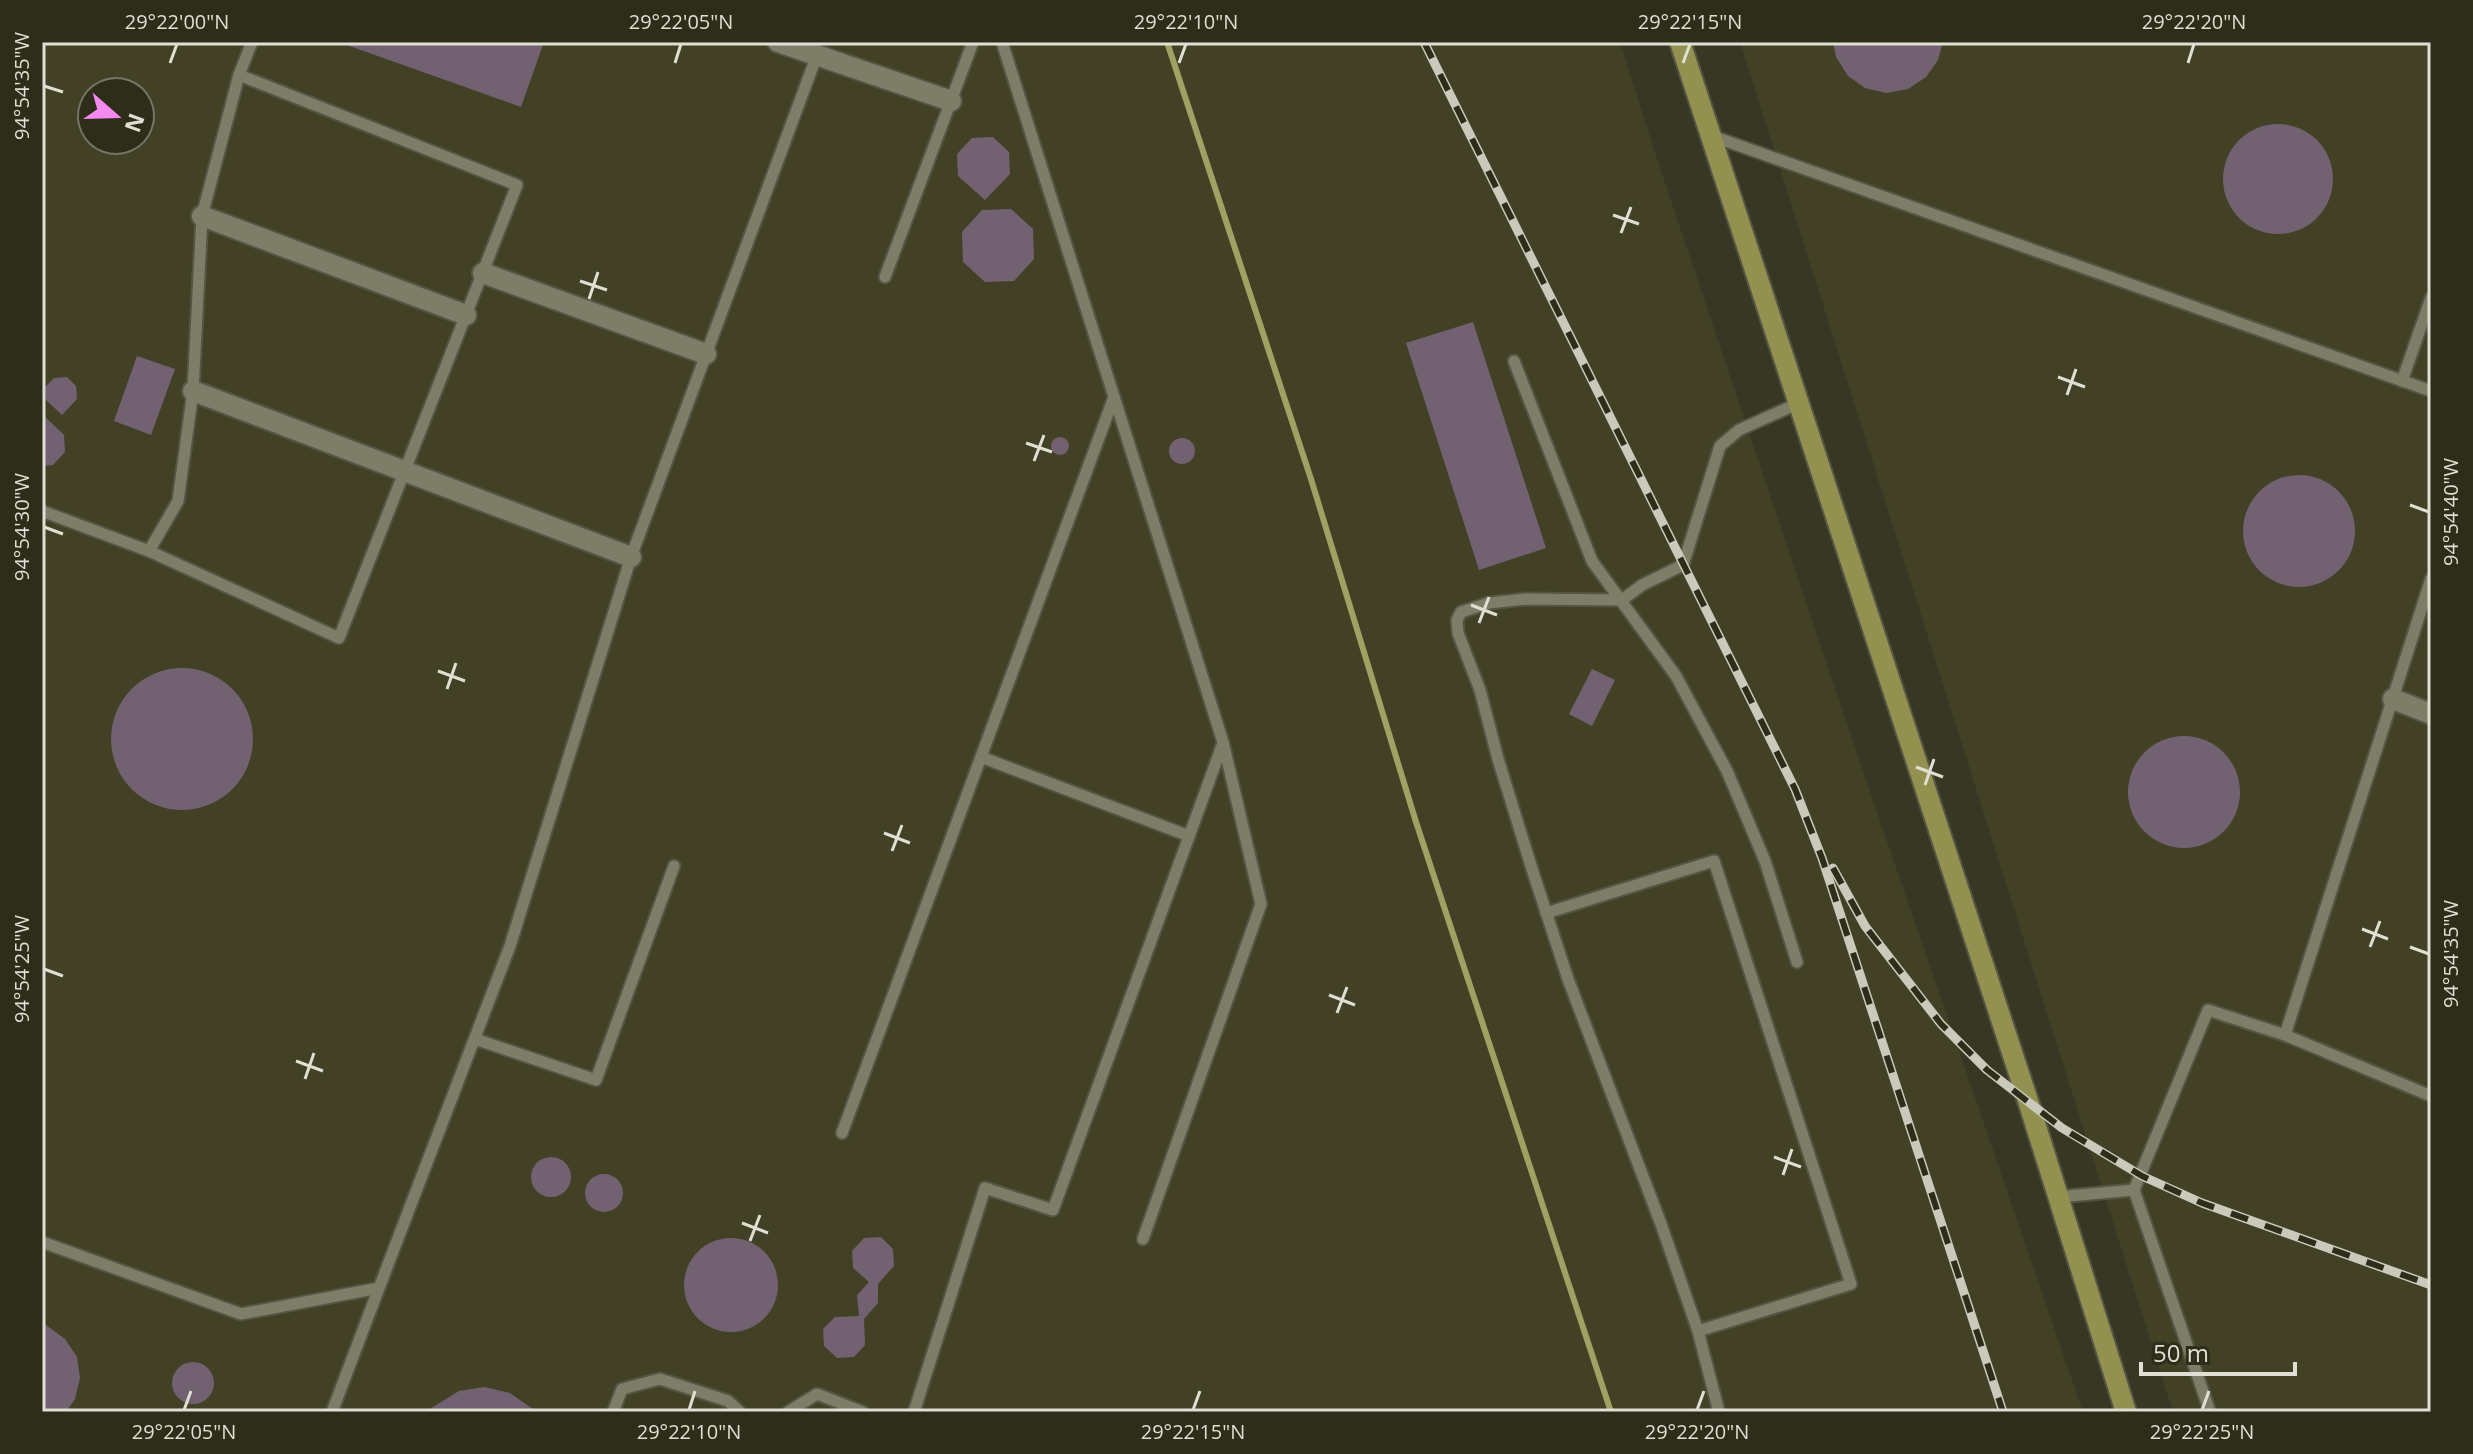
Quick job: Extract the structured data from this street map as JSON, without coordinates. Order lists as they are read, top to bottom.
{
  "scale_bar": "50 m",
  "north": "right",
  "coordinates": [
    "29°22'00\"N",
    "29°22'05\"N",
    "29°22'10\"N",
    "29°22'15\"N",
    "29°22'20\"N",
    "94°54'35\"W",
    "94°54'40\"W",
    "94°54'30\"W",
    "94°54'25\"W",
    "29°22'25\"N"
  ]
}
